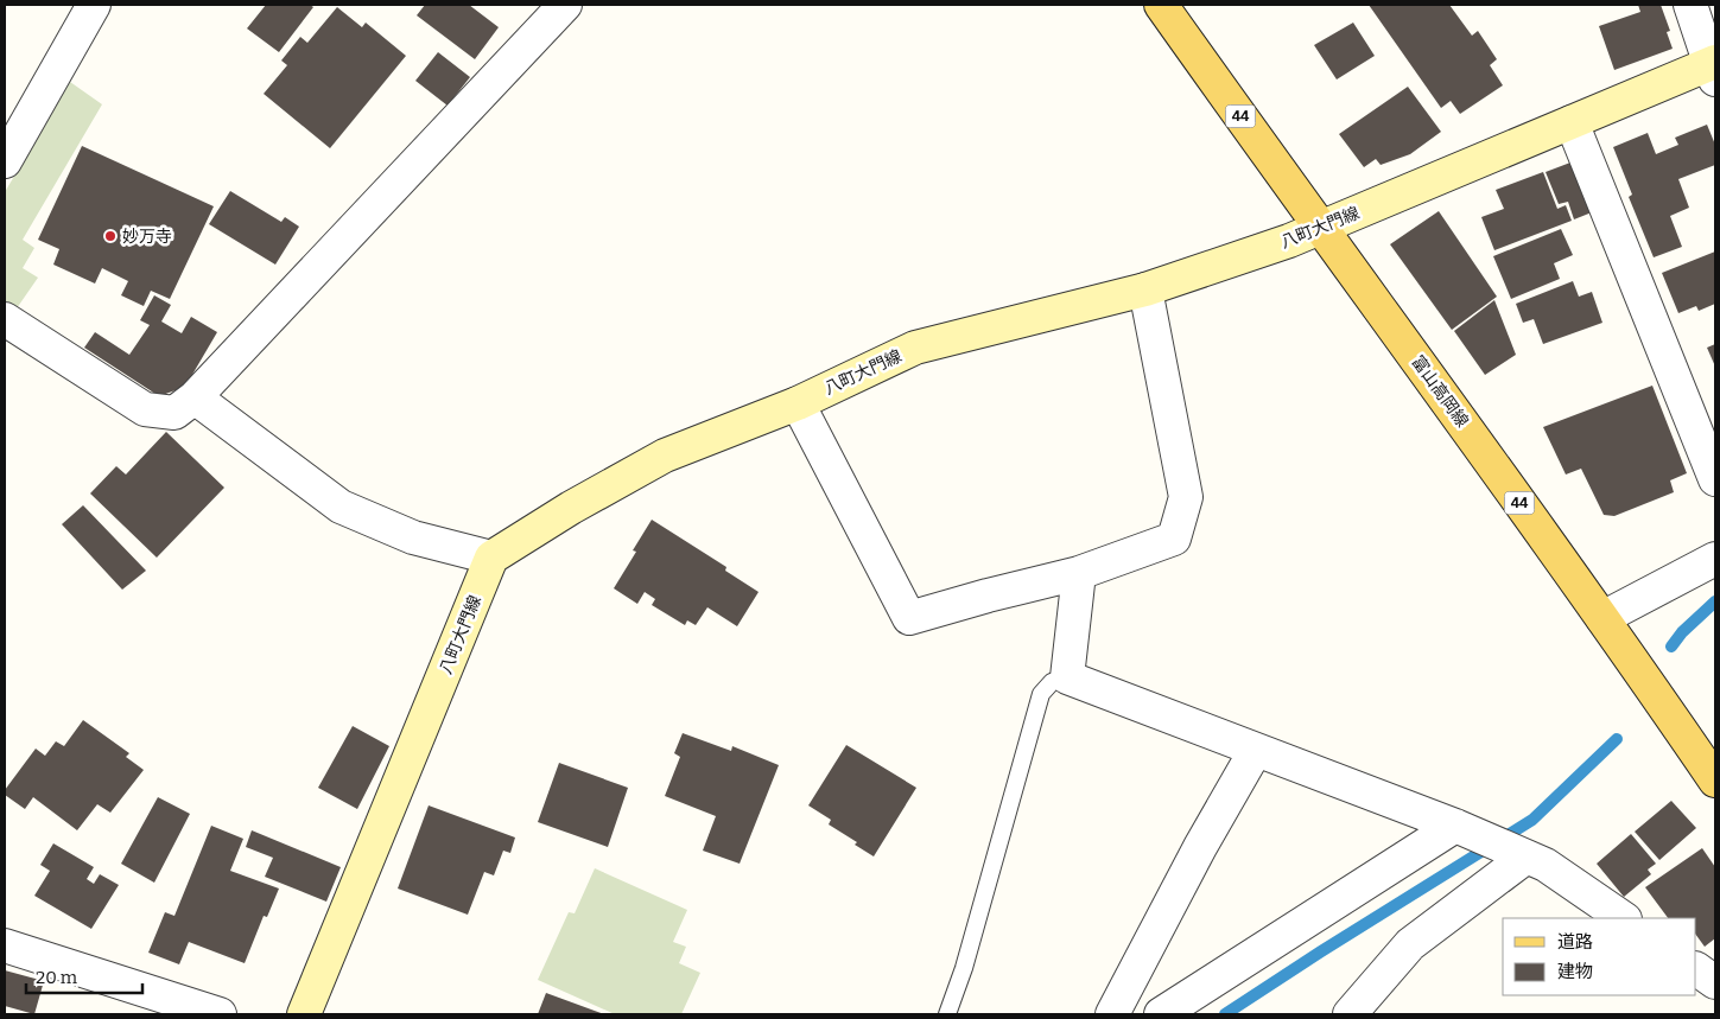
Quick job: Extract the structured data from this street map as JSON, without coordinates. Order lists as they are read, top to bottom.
{
  "streets": {
    "main road": ["44", "八町大門線", "富山高岡線"]
  },
  "crossings": [
    ["八町大門線", "富山高岡線"]
  ],
  "places": ["妙万寺"],
  "legend": ["道路", "建物"],
  "scale_bar": "20 m"
}
